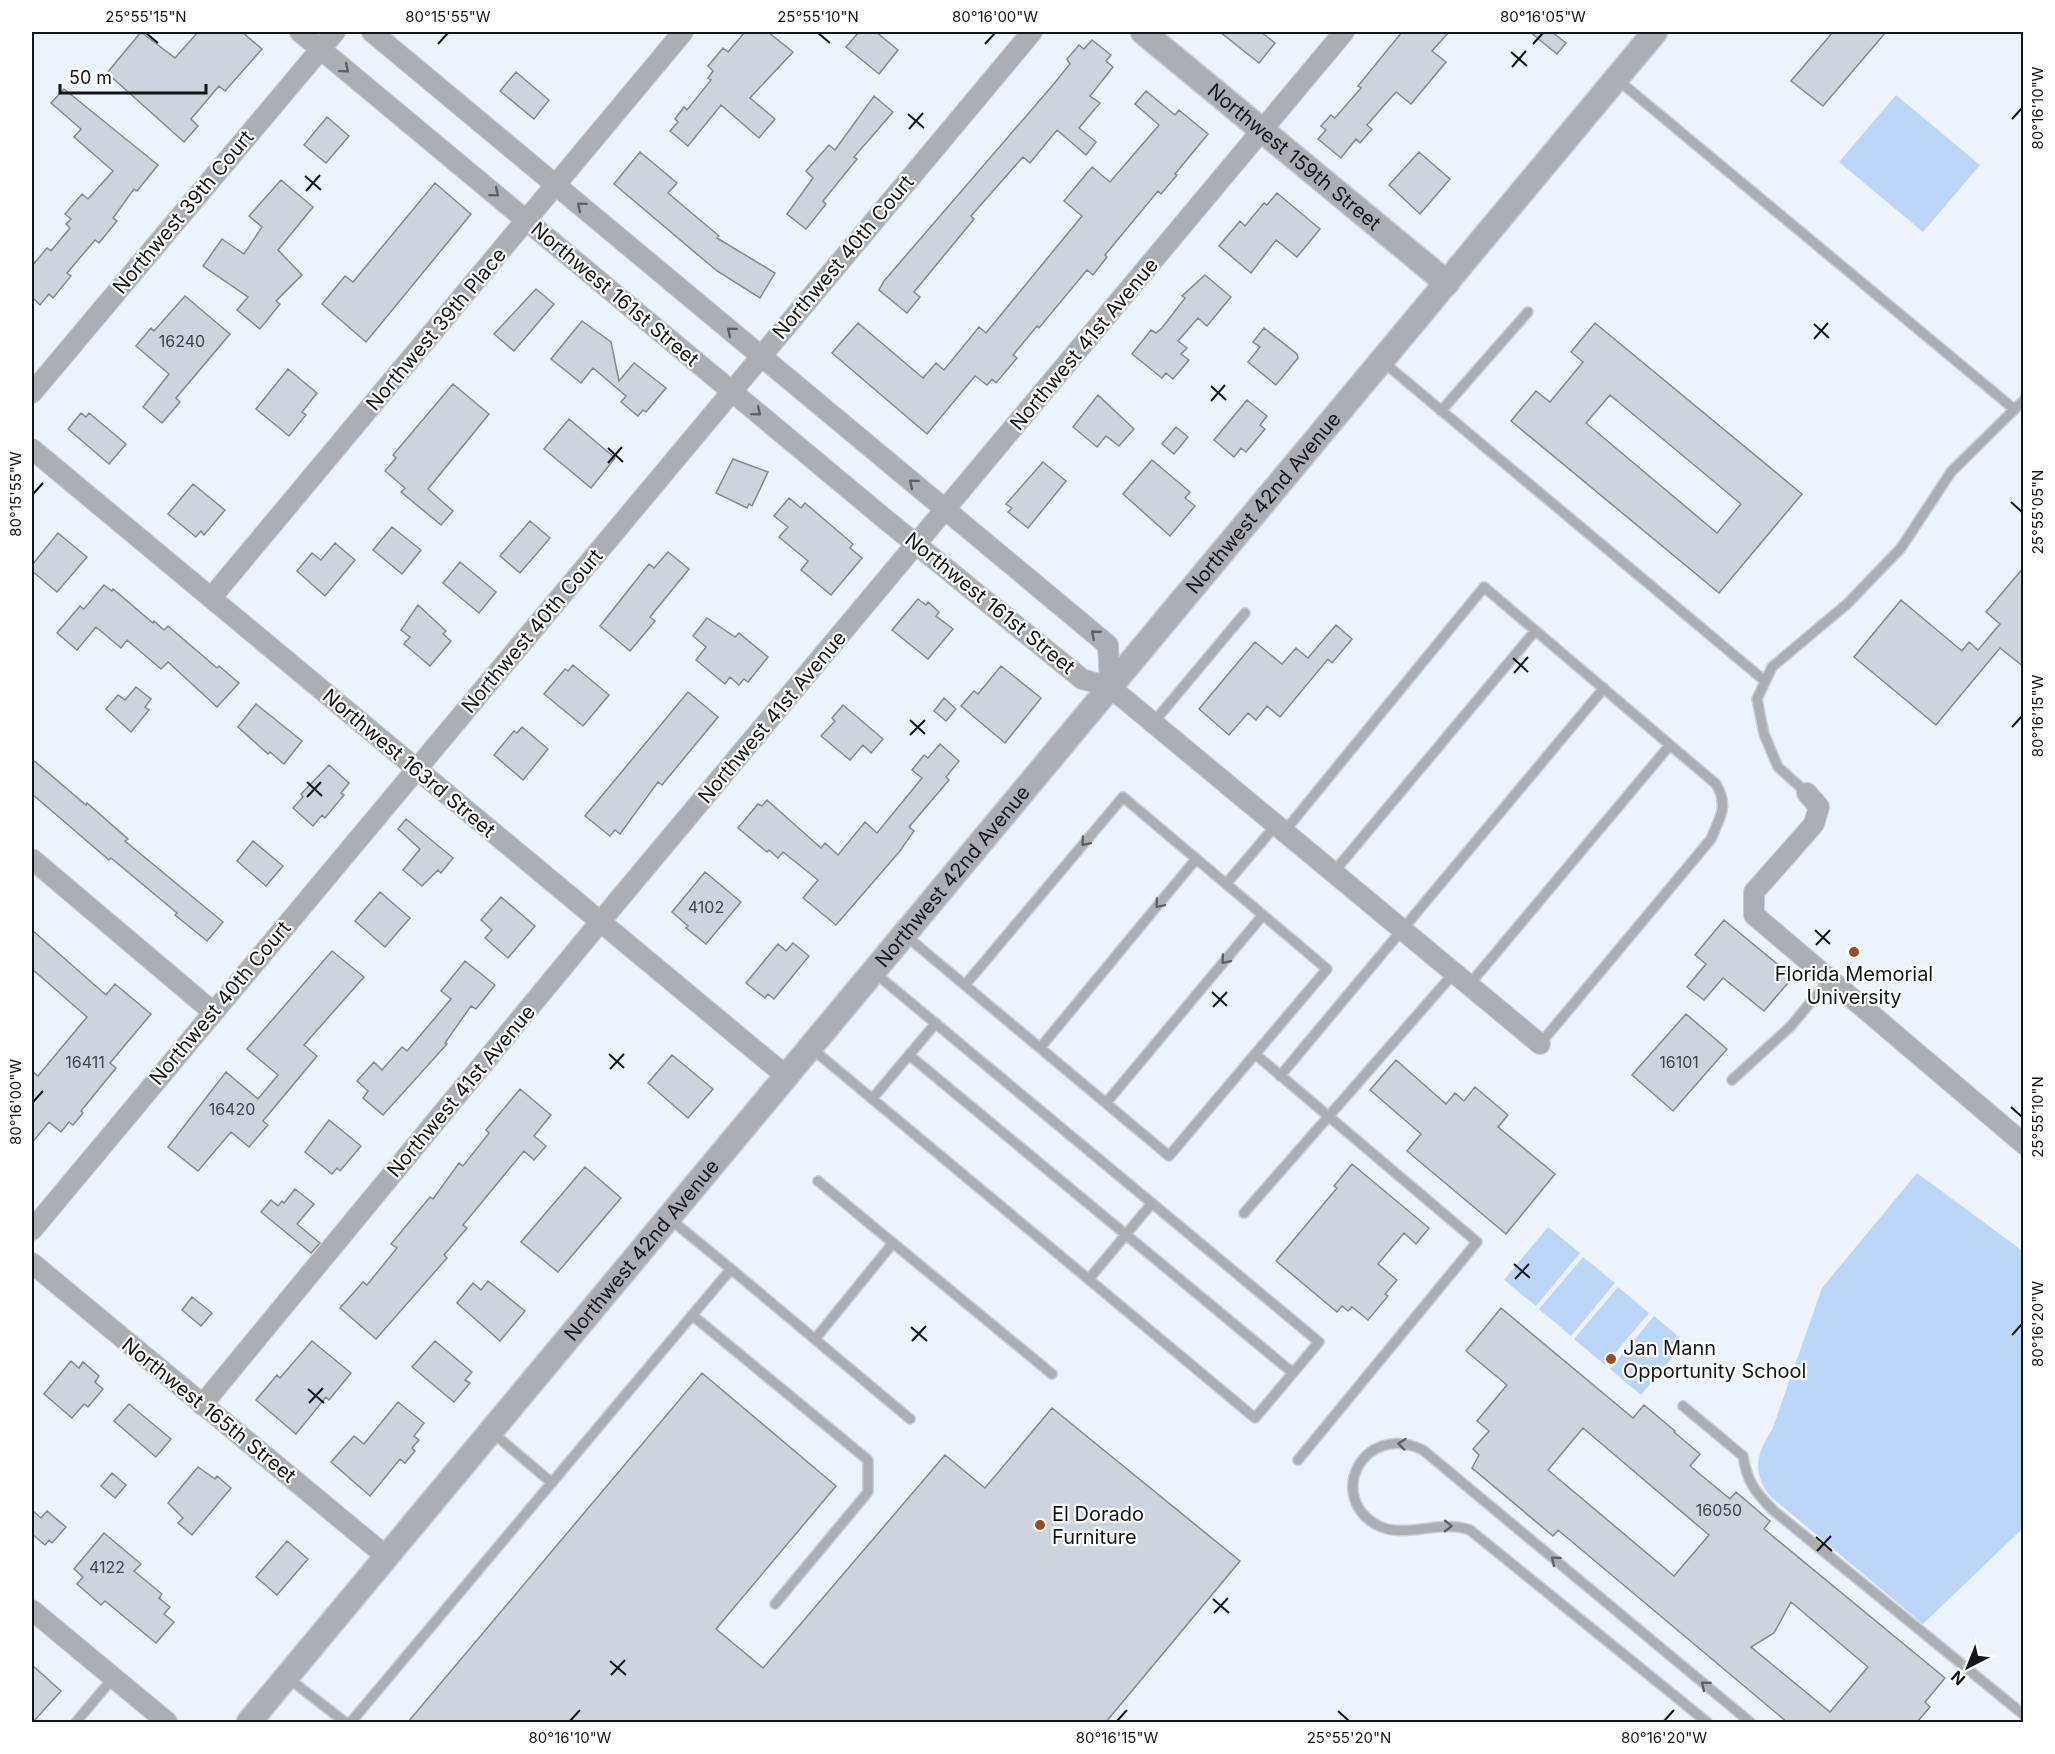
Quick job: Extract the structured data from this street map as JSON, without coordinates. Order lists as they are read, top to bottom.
{
  "streets": {
    "street": [
      "Northwest 159th Street",
      "Northwest 39th Court",
      "Northwest 40th Court",
      "Northwest 161st Street",
      "Northwest 39th Place",
      "Northwest 41st Avenue",
      "Northwest 42nd Avenue",
      "Northwest 163rd Street",
      "Northwest 165th Street"
    ]
  },
  "crossings": [
    ["Northwest 159th Street", "Northwest 41st Avenue"],
    ["Northwest 159th Street", "Northwest 42nd Avenue"],
    ["Northwest 39th Court", "Northwest 161st Street"],
    ["Northwest 40th Court", "Northwest 161st Street"],
    ["Northwest 40th Court", "Northwest 163rd Street"],
    ["Northwest 161st Street", "Northwest 39th Place"],
    ["Northwest 161st Street", "Northwest 41st Avenue"],
    ["Northwest 161st Street", "Northwest 42nd Avenue"],
    ["Northwest 39th Place", "Northwest 163rd Street"],
    ["Northwest 41st Avenue", "Northwest 163rd Street"],
    ["Northwest 41st Avenue", "Northwest 165th Street"],
    ["Northwest 42nd Avenue", "Northwest 163rd Street"],
    ["Northwest 42nd Avenue", "Northwest 165th Street"]
  ],
  "places": ["Florida Memorial University", "Jan Mann Opportunity School", "El Dorado Furniture"],
  "house_numbers": [
    "16240",
    "4102",
    "16411",
    "16101",
    "16420",
    "16050",
    "4122"
  ],
  "scale_bar": "50 m",
  "north": "bottom left",
  "coordinates": [
    "25°55'15\"N",
    "80°15'55\"W",
    "25°55'10\"N",
    "80°16'00\"W",
    "80°16'05\"W",
    "80°16'10\"W",
    "25°55'05\"N",
    "80°16'15\"W",
    "80°16'20\"W",
    "25°55'20\"N"
  ]
}
